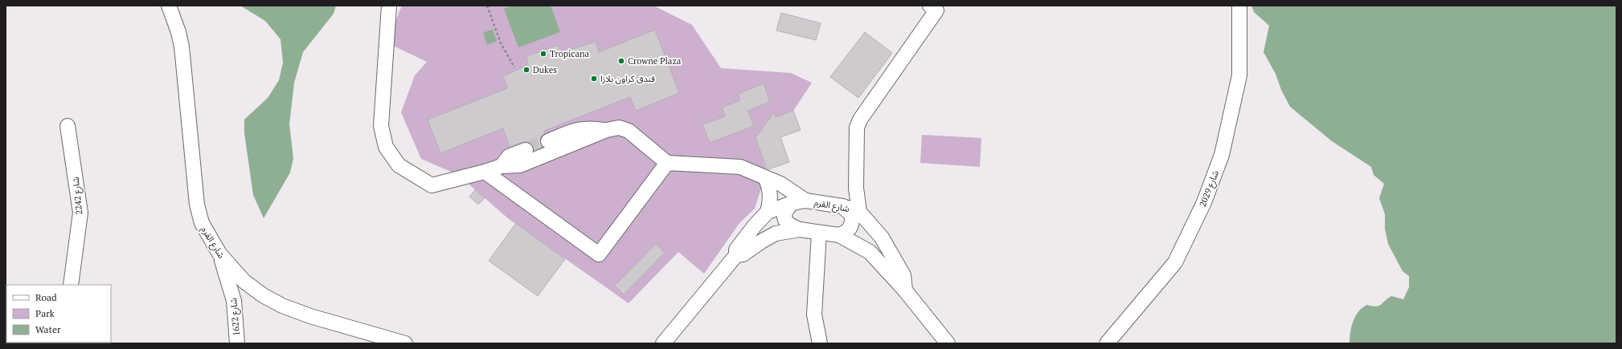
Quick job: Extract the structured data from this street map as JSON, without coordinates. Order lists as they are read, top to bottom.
{
  "streets": {
    "street": [
      "2029 شارع",
      "2242 شارع",
      "شارع القرم",
      "1622 شارع"
    ]
  },
  "crossings": [
    ["شارع القرم", "1622 شارع"]
  ],
  "places": [
    "Tropicana",
    "Crowne Plaza",
    "Dukes",
    "فندق كراون بلازا"
  ],
  "legend": ["Road", "Park", "Water"]
}
